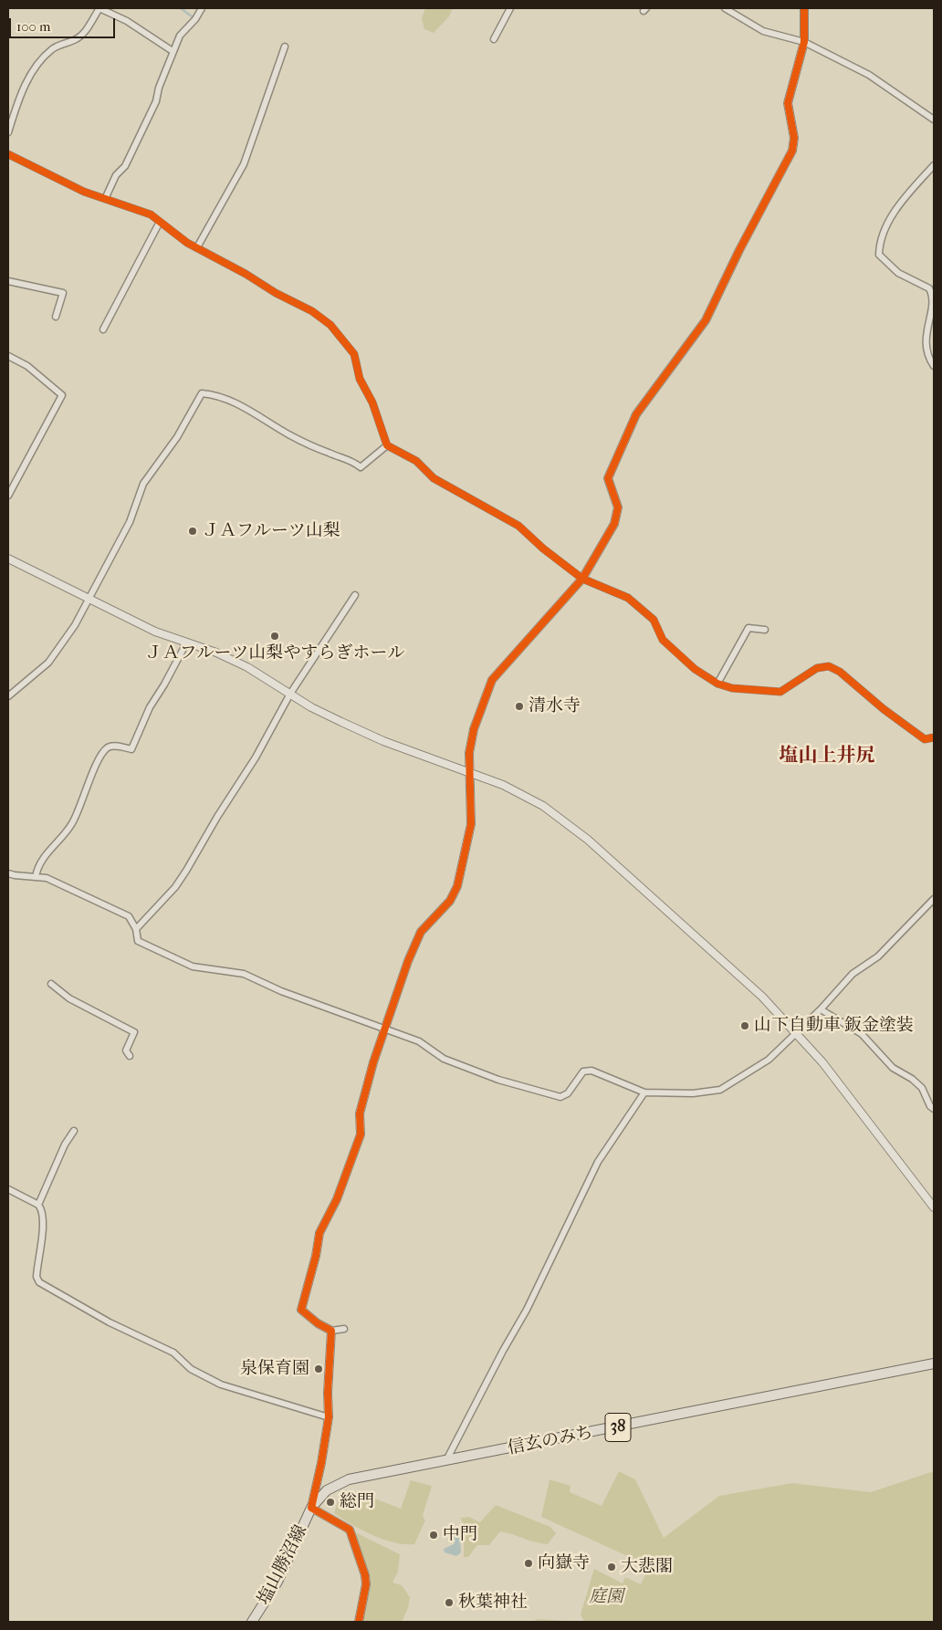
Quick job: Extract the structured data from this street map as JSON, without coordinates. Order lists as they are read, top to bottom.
{
  "streets": {
    "main road": ["38", "信玄のみち", "塩山勝沼線"]
  },
  "crossings": [
    ["信玄のみち", "塩山勝沼線"]
  ],
  "districts": ["塩山上井尻"],
  "parks": ["庭園"],
  "places": [
    "ＪＡフルーツ山梨",
    "ＪＡフルーツ山梨やすらぎホール",
    "清水寺",
    "山下自動車 鈑金塗装",
    "泉保育園",
    "総門",
    "中門",
    "向嶽寺",
    "大悲閣",
    "秋葉神社"
  ],
  "scale_bar": "100 m"
}
